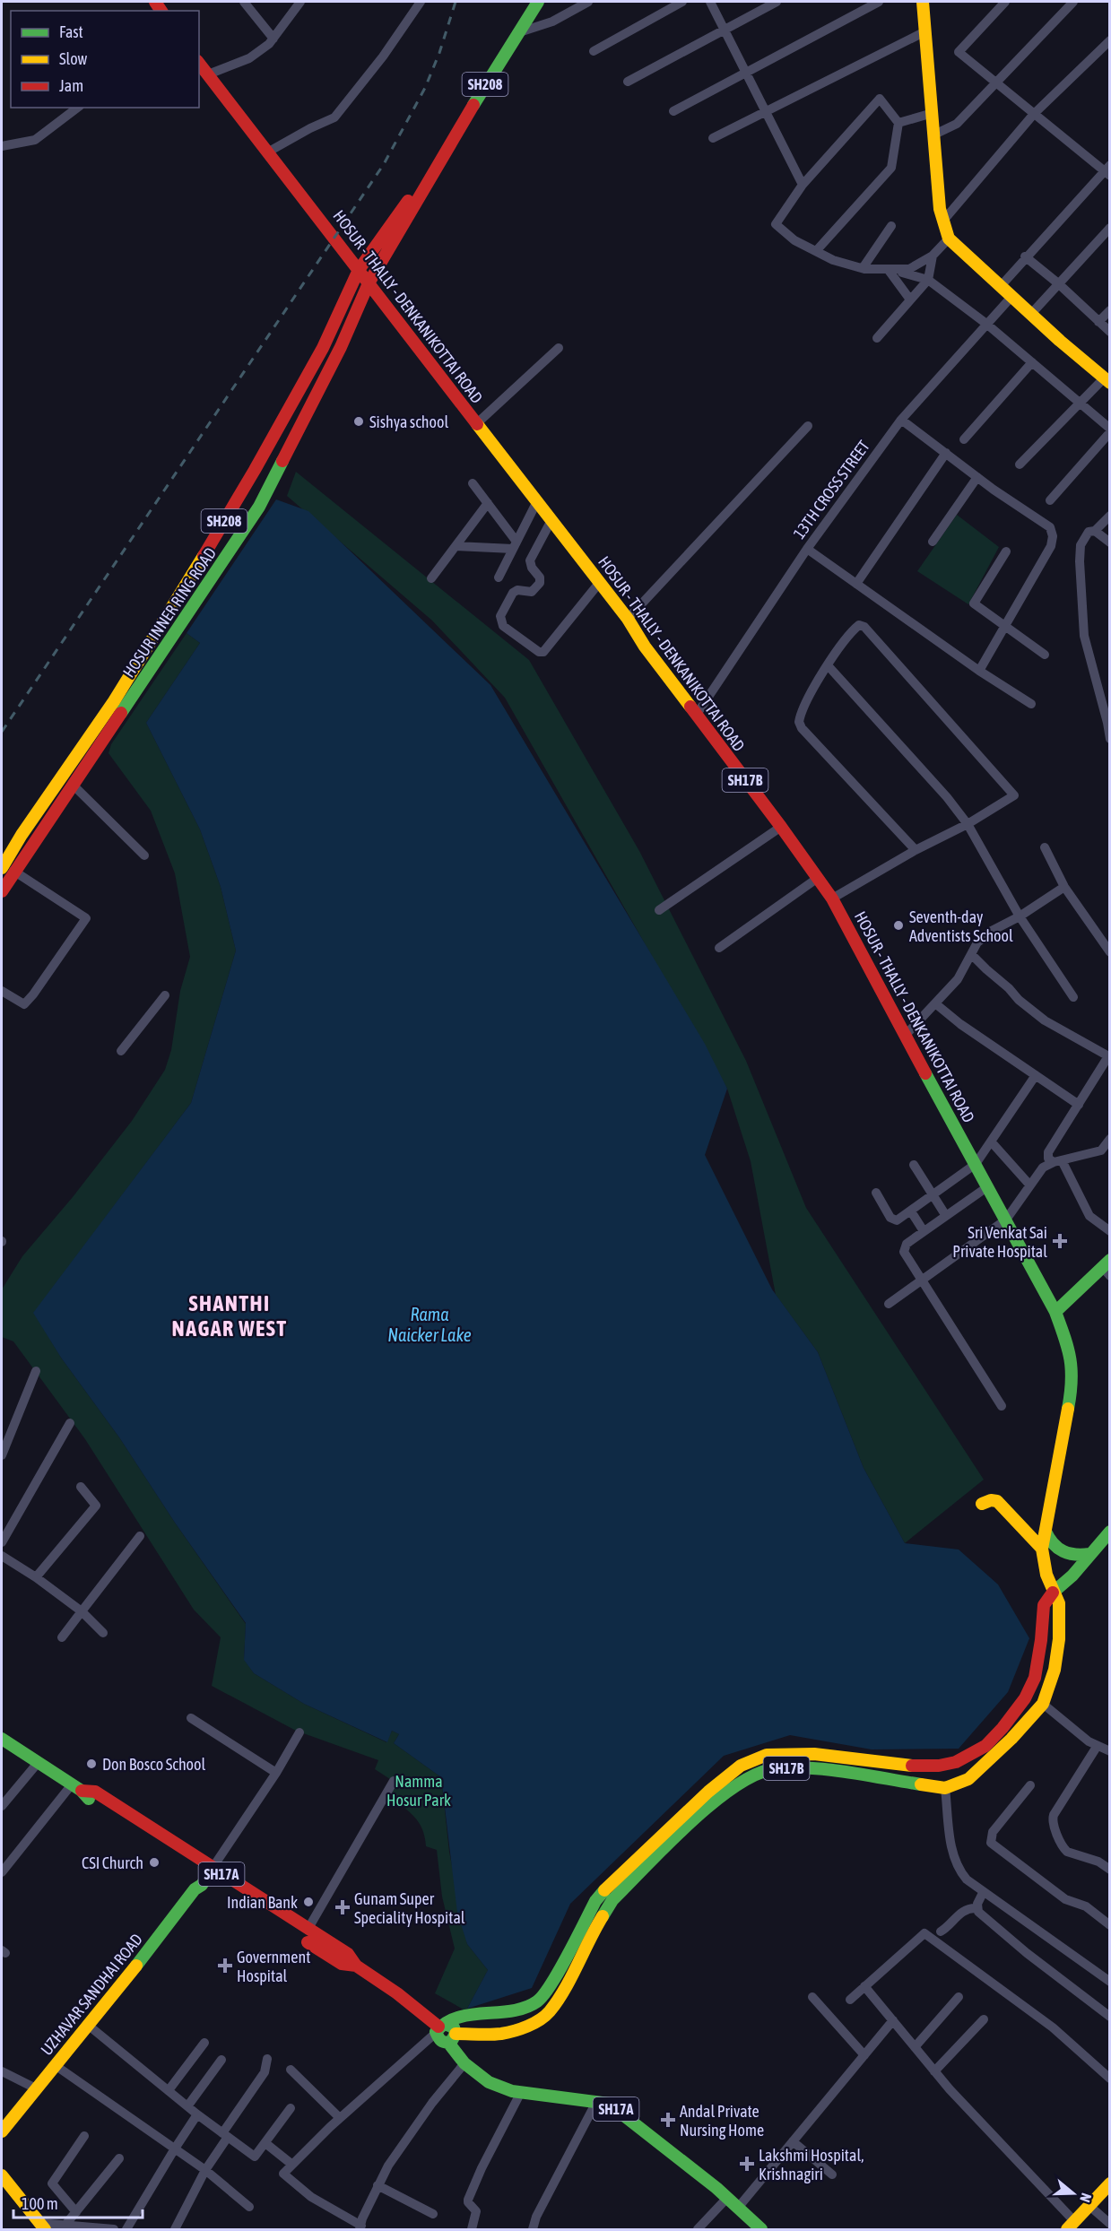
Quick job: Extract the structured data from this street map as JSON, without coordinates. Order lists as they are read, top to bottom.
{
  "streets": {
    "main road": [
      "SH208",
      "HOSUR - THALLY - DENKANIKOTTAI ROAD",
      "HOSUR INNER RING ROAD",
      "SH17B",
      "SH17A",
      "UZHAVAR SANDHAI ROAD"
    ],
    "street": ["13TH CROSS STREET"]
  },
  "crossings": [
    ["HOSUR - THALLY - DENKANIKOTTAI ROAD", "13TH CROSS STREET"],
    ["HOSUR - THALLY - DENKANIKOTTAI ROAD", "HOSUR INNER RING ROAD"],
    ["HOSUR - THALLY - DENKANIKOTTAI ROAD", "SH17B"],
    ["SH17B", "SH17A"],
    ["SH17A", "UZHAVAR SANDHAI ROAD"]
  ],
  "districts": ["SHANTHI NAGAR WEST"],
  "water": ["Rama Naicker Lake"],
  "parks": ["Namma Hosur Park"],
  "places": {
    "other": [
      "Sishya school",
      "Seventh-day Adventists School",
      "Don Bosco School",
      "CSI Church",
      "Indian Bank"
    ],
    "health": [
      "Sri Venkat Sai Private Hospital",
      "Gunam Super Speciality Hospital",
      "Government Hospital",
      "Andal Private Nursing Home",
      "Lakshmi Hospital, Krishnagiri"
    ]
  },
  "legend": ["Fast", "Slow", "Jam"],
  "scale_bar": "100 m",
  "north": "right"
}
